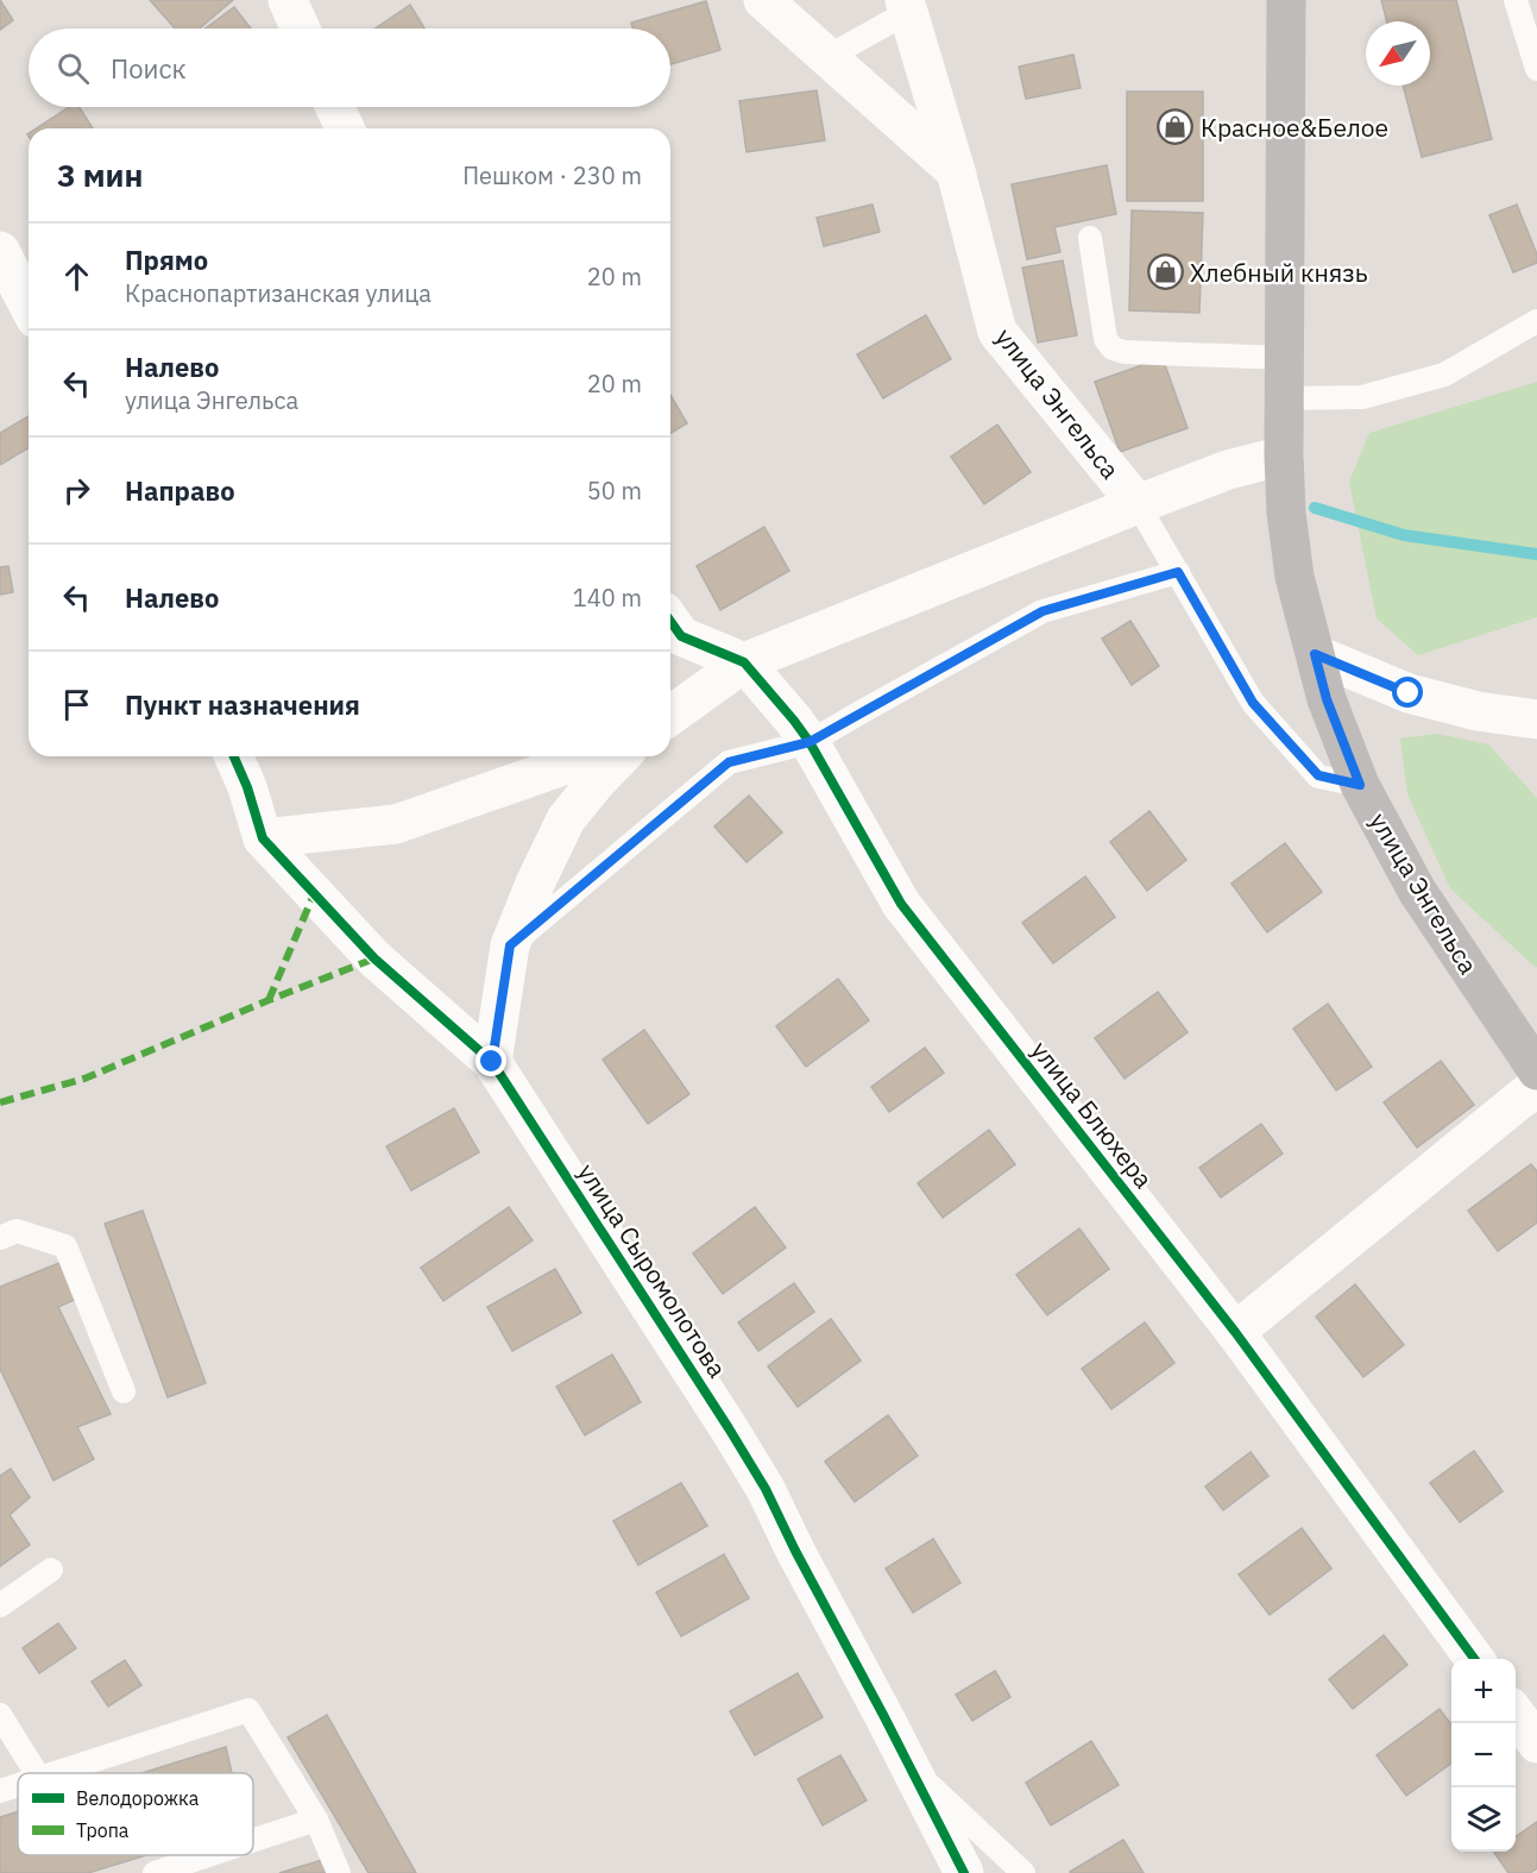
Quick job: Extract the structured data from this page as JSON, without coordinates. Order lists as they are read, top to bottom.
{
  "streets": {
    "main road": ["улица Энгельса"],
    "street": ["улица Блюхера", "улица Сыромолотова"]
  },
  "places": {
    "shop": ["Красное&Белое", "Хлебный князь"]
  },
  "legend": ["Велодорожка", "Тропа"],
  "north": "bottom left",
  "page": {
    "search": "Поиск",
    "heading": ["3 мин", "Пешком · 230 m"],
    "list": [
      ["Прямо", "Краснопартизанская улица", "20 m"],
      ["Налево", "улица Энгельса", "20 m"],
      ["Направо", "50 m"],
      ["Налево", "140 m"],
      "Пункт назначения"
    ],
    "map_buttons": ["+", "−"]
  }
}
